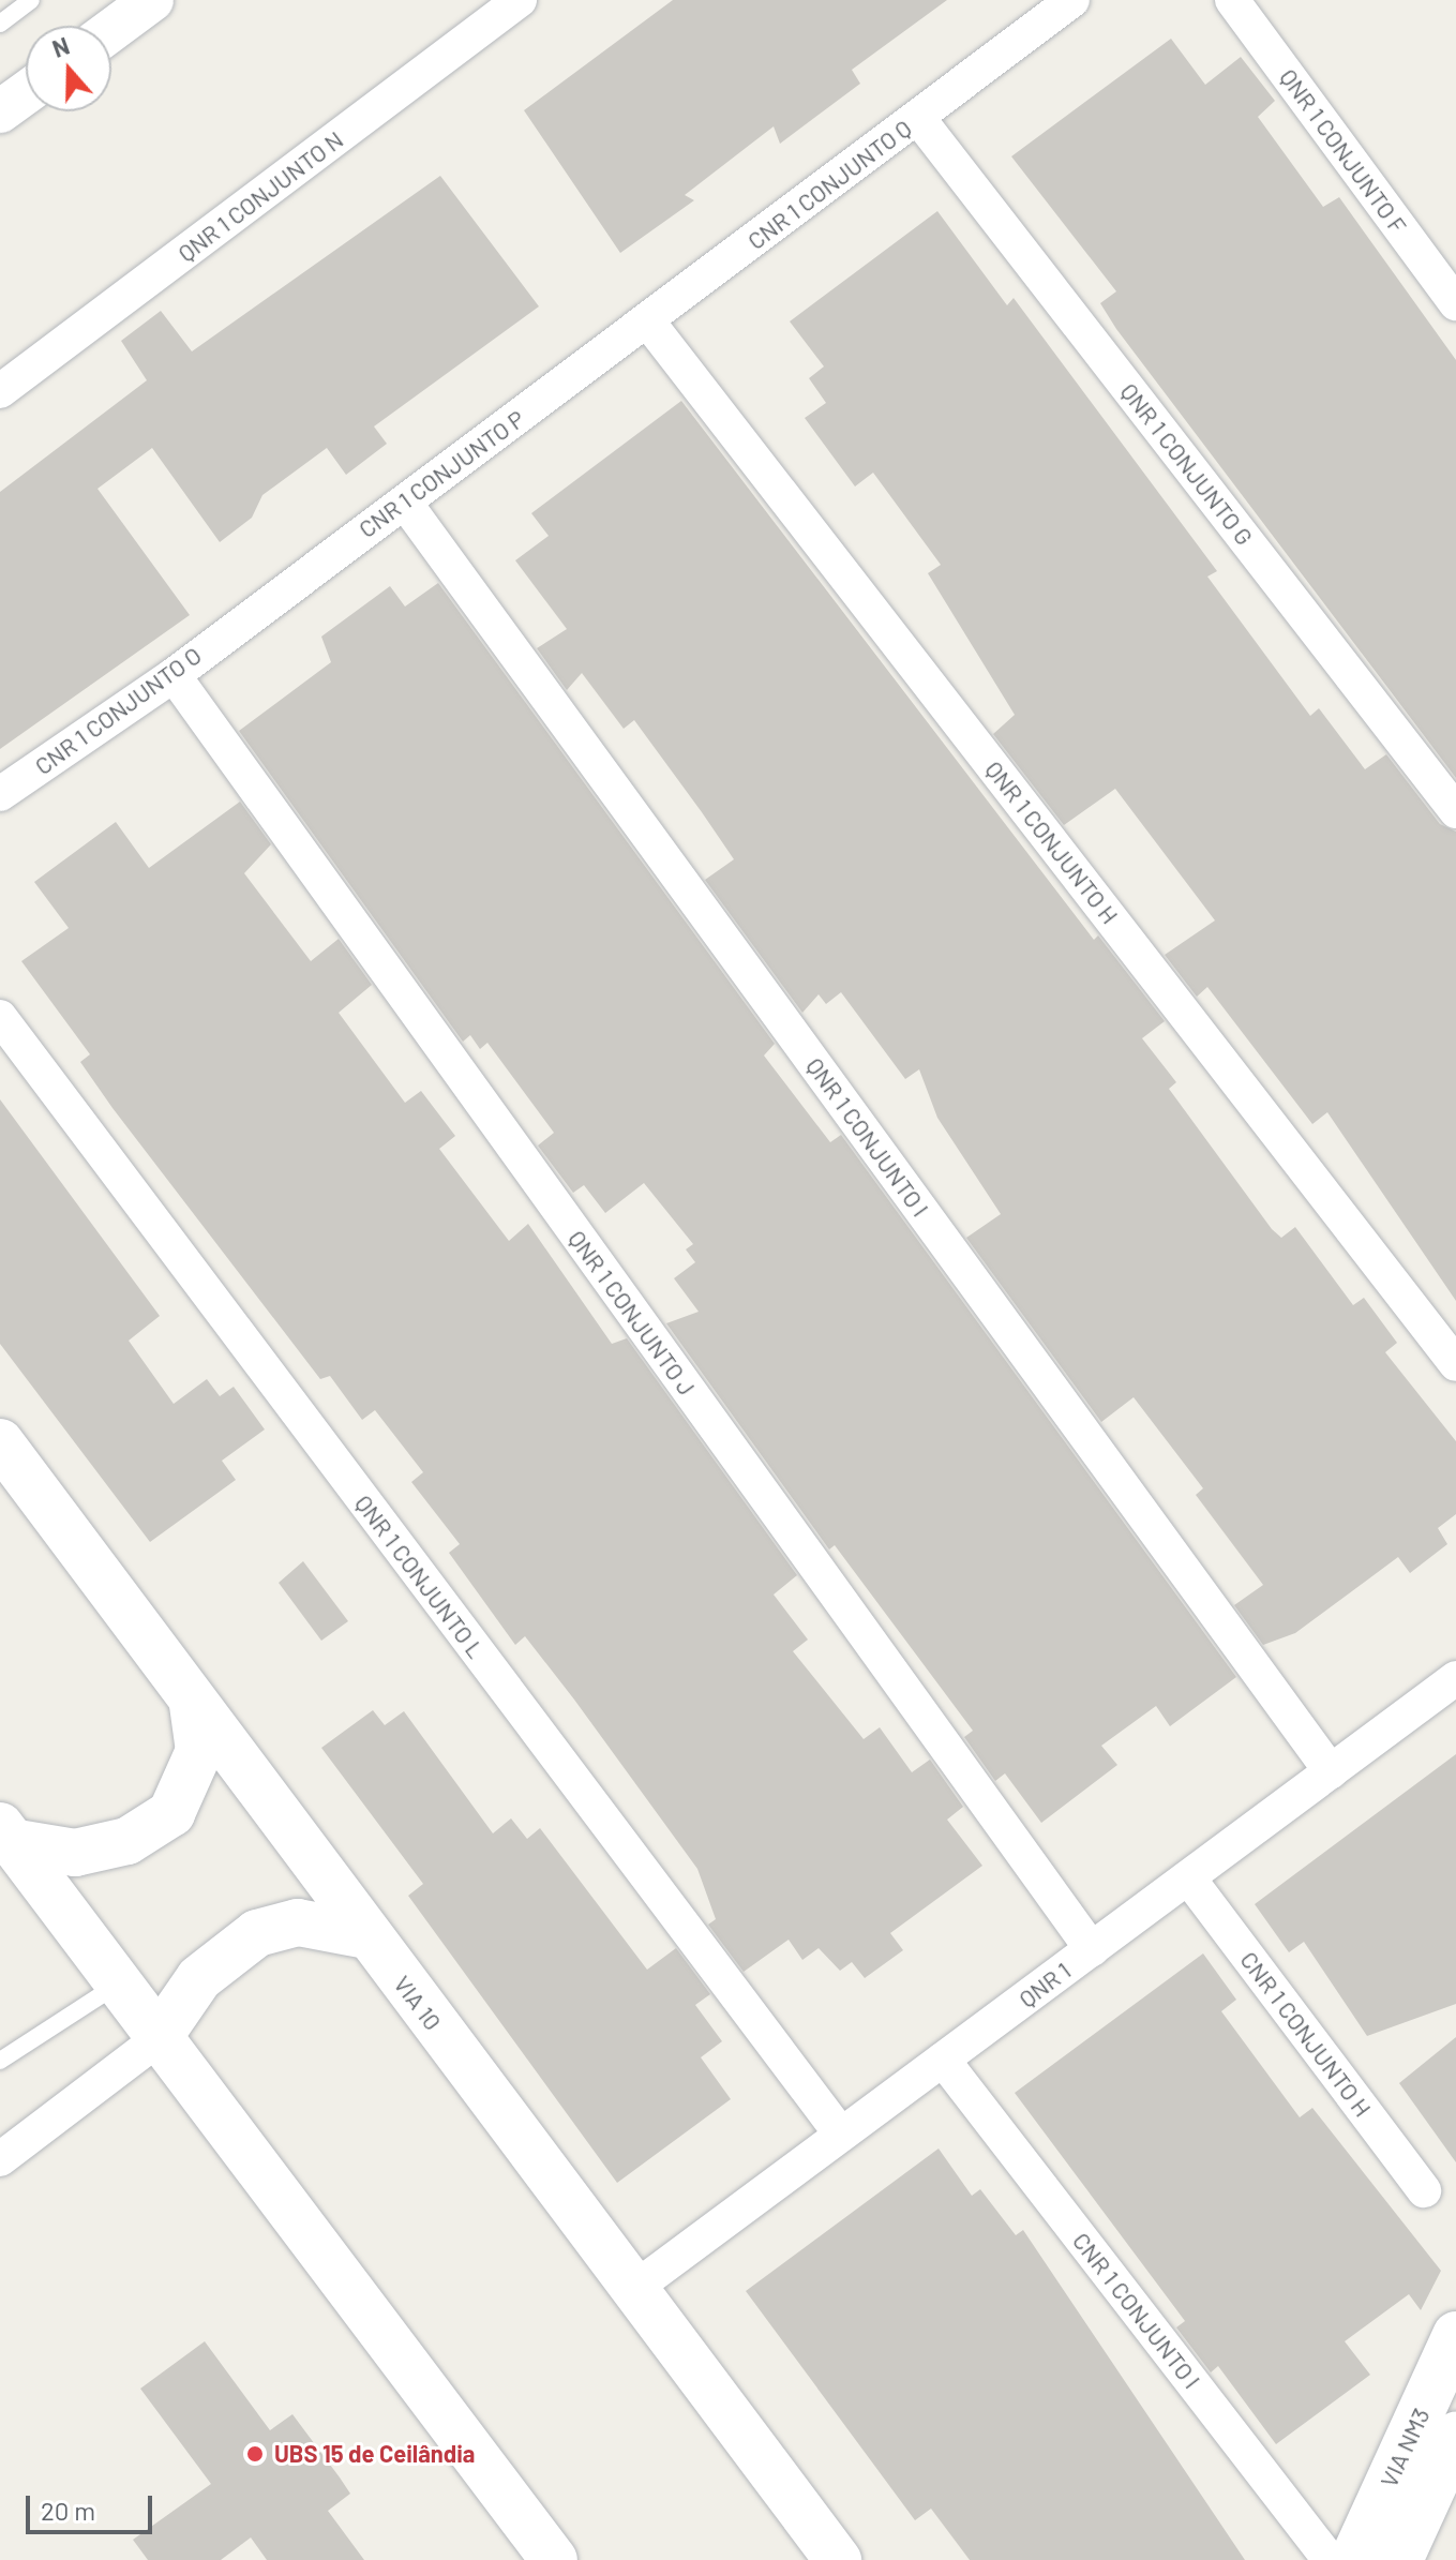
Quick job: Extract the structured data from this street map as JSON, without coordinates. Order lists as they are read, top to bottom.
{
  "streets": {
    "main road": ["VIA 10", "VIA NM3"],
    "street": [
      "QNR 1 CONJUNTO F",
      "CNR 1 CONJUNTO Q",
      "QNR 1 CONJUNTO N",
      "QNR 1 CONJUNTO G",
      "CNR 1 CONJUNTO P",
      "CNR 1 CONJUNTO O",
      "QNR 1 CONJUNTO H",
      "QNR 1 CONJUNTO I",
      "QNR 1 CONJUNTO J",
      "QNR 1 CONJUNTO L",
      "QNR 1",
      "CNR 1 CONJUNTO H",
      "CNR 1 CONJUNTO I"
    ]
  },
  "crossings": [
    ["CNR 1 CONJUNTO Q", "QNR 1 CONJUNTO G"],
    ["CNR 1 CONJUNTO Q", "CNR 1 CONJUNTO P"],
    ["CNR 1 CONJUNTO Q", "QNR 1 CONJUNTO H"],
    ["CNR 1 CONJUNTO P", "CNR 1 CONJUNTO O"],
    ["CNR 1 CONJUNTO P", "QNR 1 CONJUNTO H"],
    ["CNR 1 CONJUNTO P", "QNR 1 CONJUNTO I"],
    ["CNR 1 CONJUNTO O", "QNR 1 CONJUNTO J"],
    ["QNR 1 CONJUNTO I", "QNR 1"],
    ["QNR 1 CONJUNTO J", "QNR 1"],
    ["QNR 1 CONJUNTO L", "QNR 1"],
    ["QNR 1", "VIA 10"],
    ["QNR 1", "CNR 1 CONJUNTO H"],
    ["QNR 1", "CNR 1 CONJUNTO I"]
  ],
  "places": ["UBS 15 de Ceilândia"],
  "scale_bar": "20 m",
  "north": "top"
}
